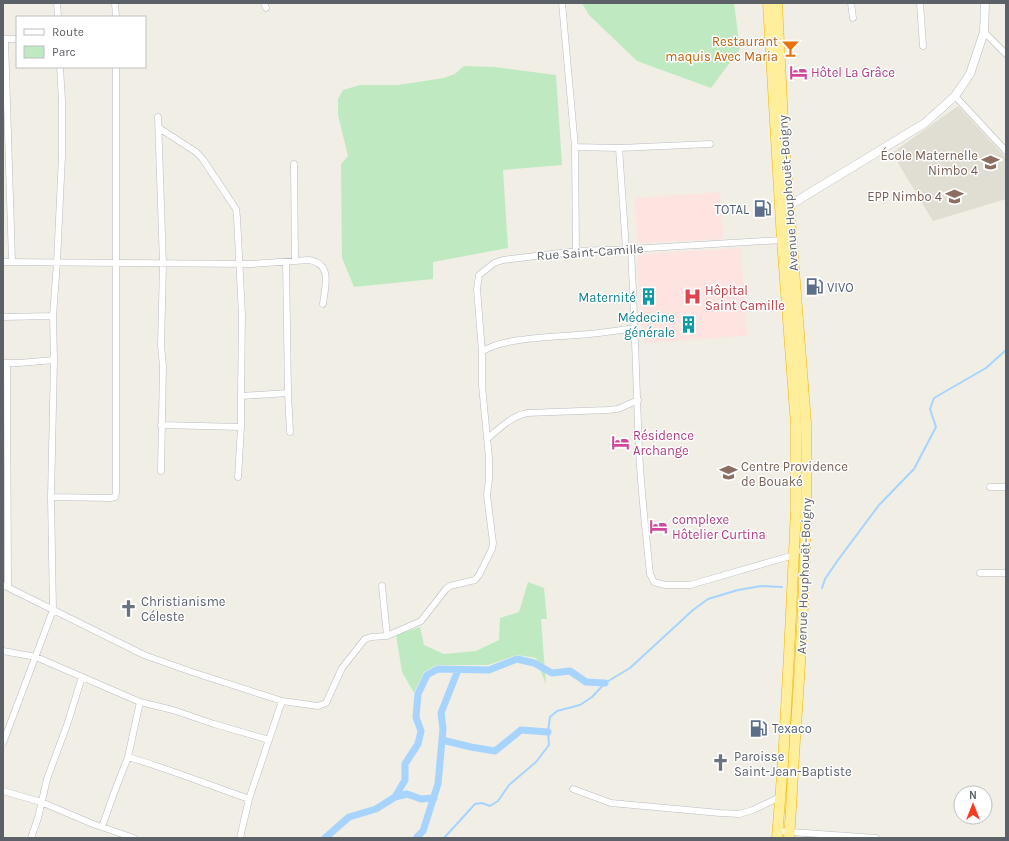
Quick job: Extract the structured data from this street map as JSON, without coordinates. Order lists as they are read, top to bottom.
{
  "streets": {
    "highway": ["Avenue Houphouët-Boigny"],
    "street": ["Rue Saint-Camille"]
  },
  "crossings": [
    ["Avenue Houphouët-Boigny", "Rue Saint-Camille"]
  ],
  "places": {
    "bar": ["Restaurant maquis Avec Maria"],
    "hotel": ["Hôtel La Grâce", "Résidence Archange", "complexe Hôtelier Curtina"],
    "school or university": ["École Maternelle Nimbo 4", "EPP Nimbo 4", "Centre Providence de Bouaké"],
    "fuel station": ["TOTAL", "VIVO", "Texaco"],
    "building": ["Maternité", "Médecine générale"],
    "hospital": ["Hôpital Saint Camille"],
    "church": ["Christianisme Céleste", "Paroisse Saint-Jean-Baptiste"]
  },
  "legend": ["Route", "Parc"],
  "north": "top"
}
